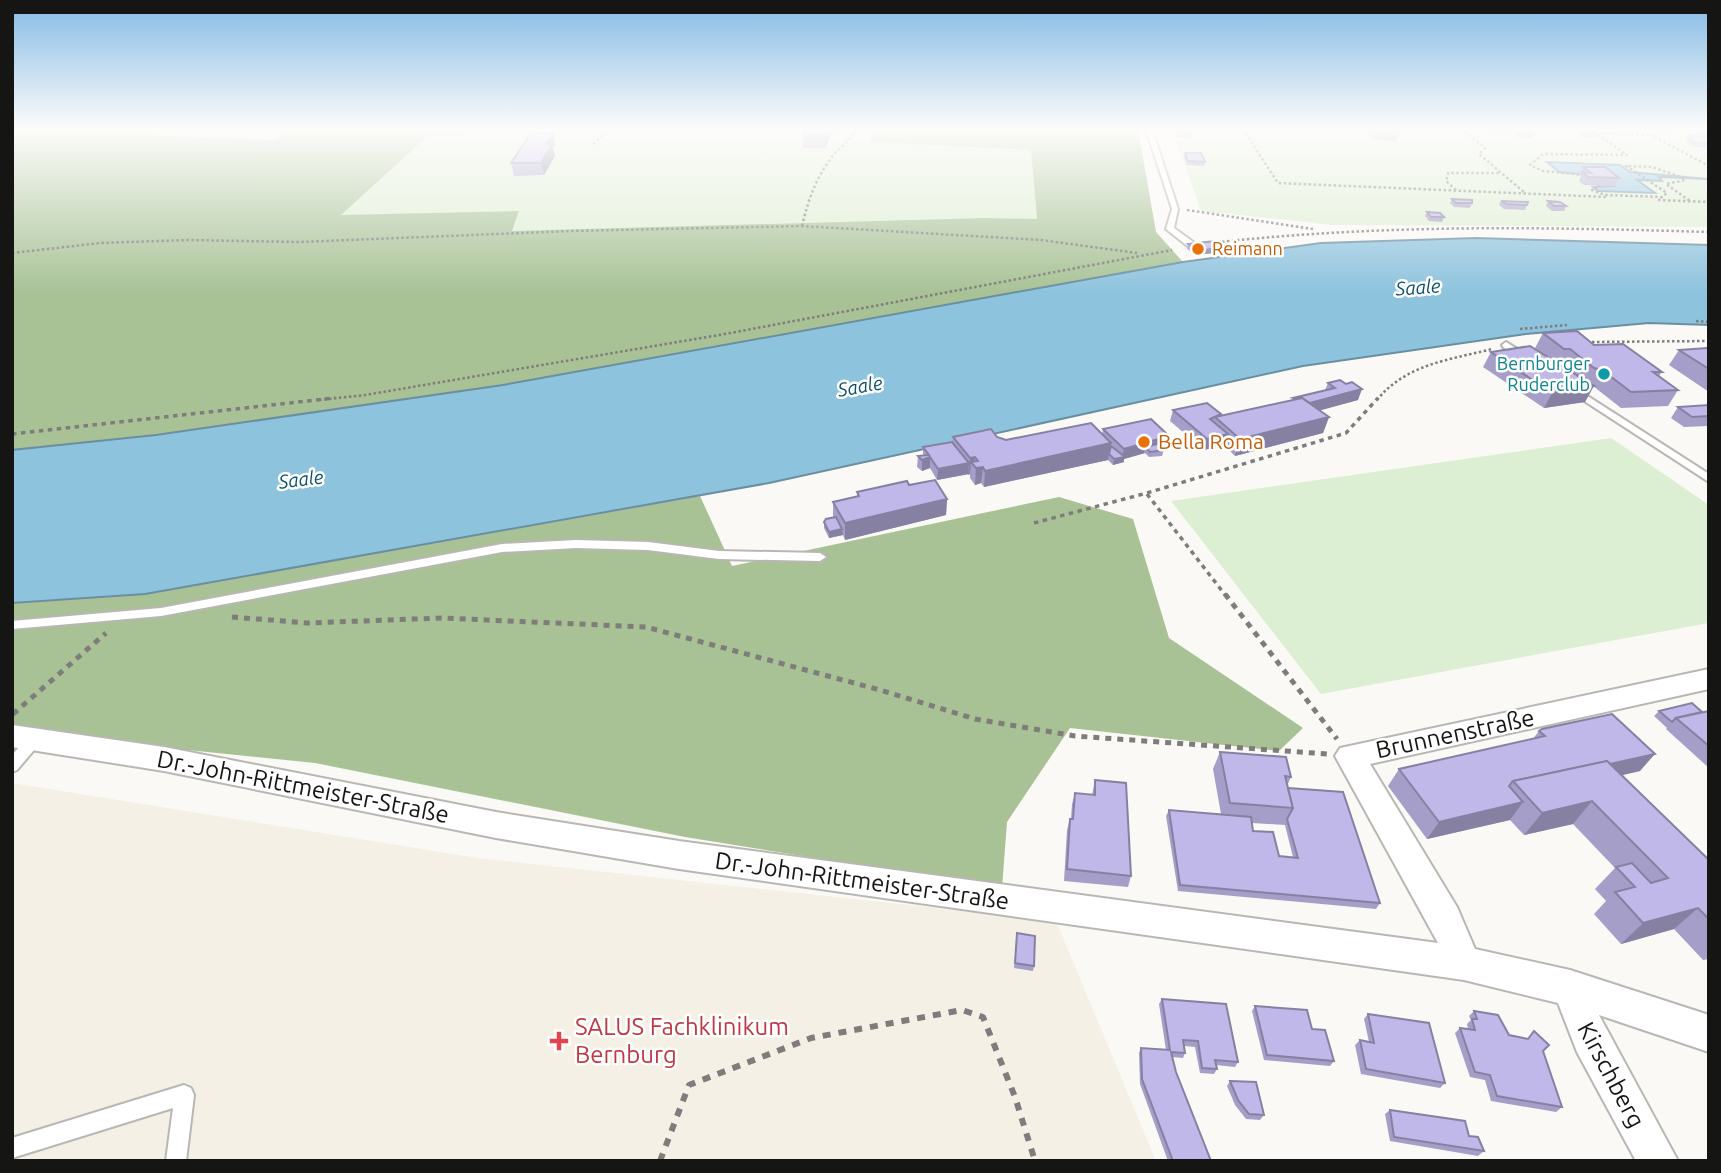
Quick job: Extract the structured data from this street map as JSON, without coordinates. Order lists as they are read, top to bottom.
{
  "streets": {
    "street": ["Brunnenstraße", "Dr.-John-Rittmeister-Straße", "Kirschberg"]
  },
  "crossings": [
    ["Brunnenstraße", "Dr.-John-Rittmeister-Straße"],
    ["Dr.-John-Rittmeister-Straße", "Kirschberg"]
  ],
  "water": ["Saale"],
  "places": {
    "other": ["Reimann", "Bernburger Ruderclub", "Bella Roma"],
    "health": ["SALUS Fachklinikum Bernburg"]
  }
}
